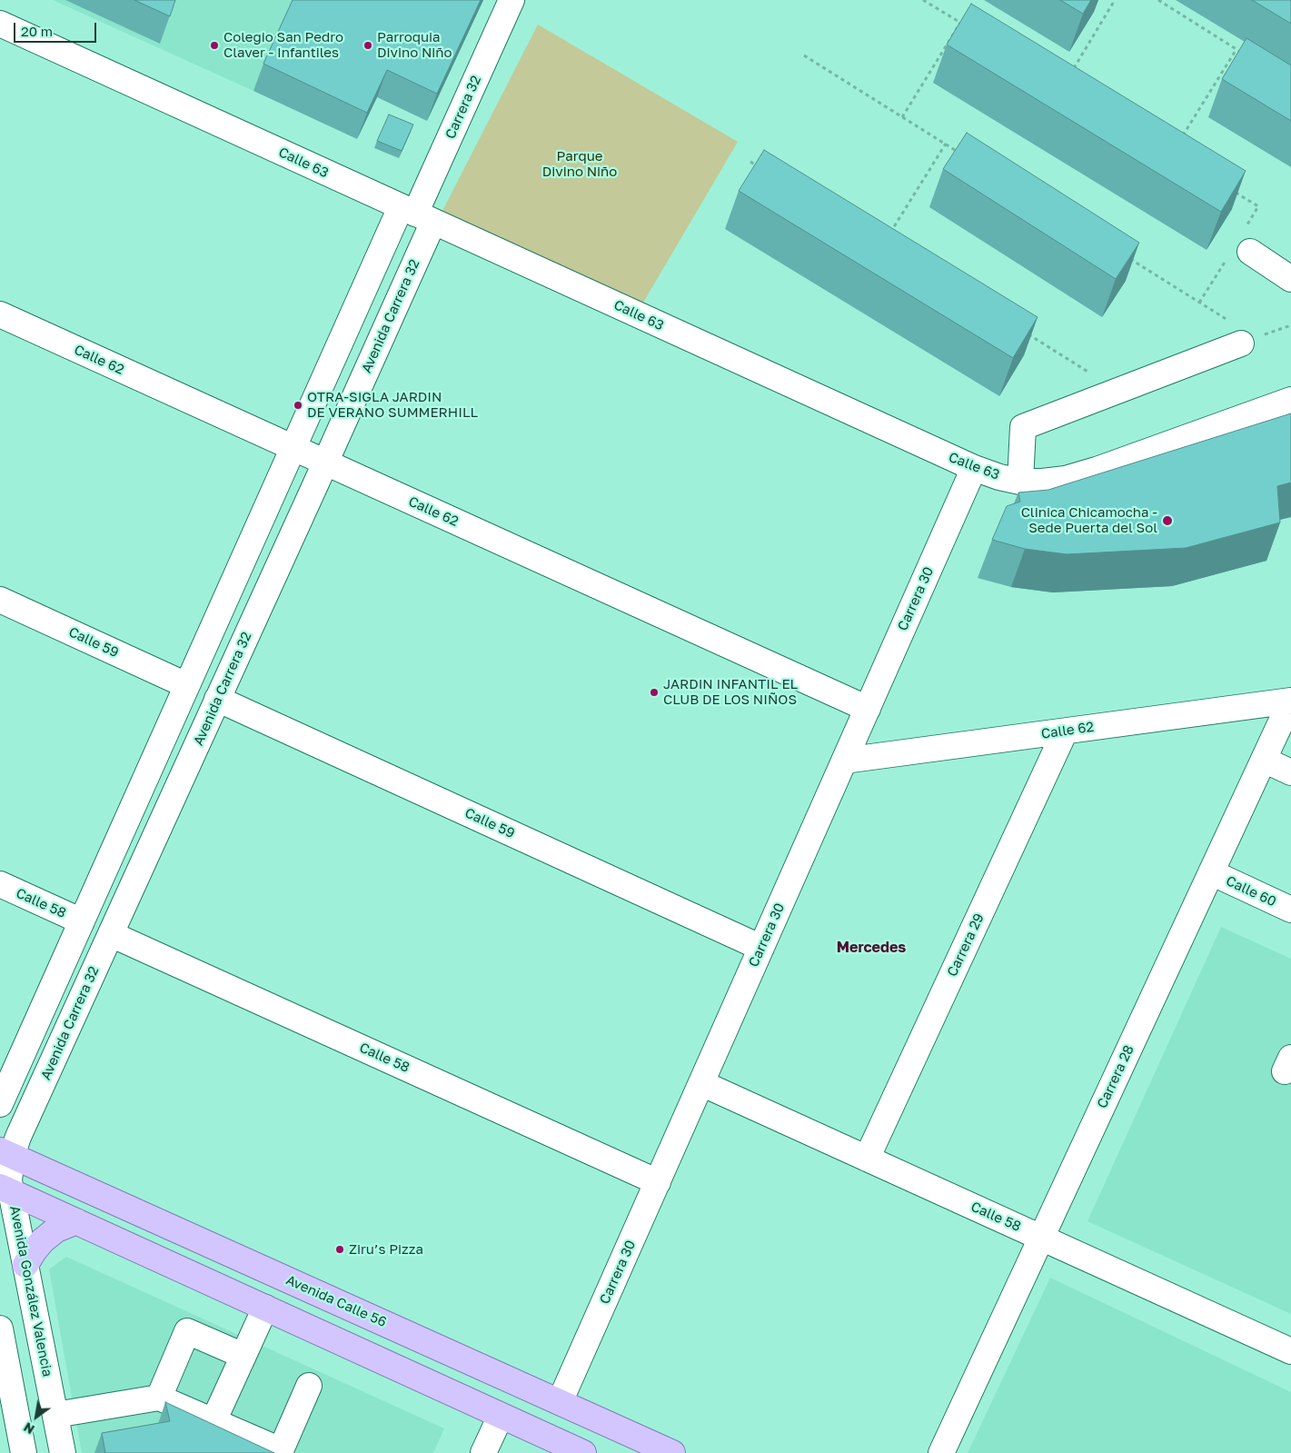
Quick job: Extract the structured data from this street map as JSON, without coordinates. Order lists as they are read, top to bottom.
{
  "streets": {
    "main road": ["Avenida Calle 56"],
    "street": [
      "Carrera 32",
      "Calle 63",
      "Avenida Carrera 32",
      "Calle 62",
      "Carrera 30",
      "Calle 59",
      "Calle 60",
      "Calle 58",
      "Carrera 29",
      "Carrera 28",
      "Avenida González Valencia"
    ]
  },
  "crossings": [
    ["Carrera 32", "Calle 63"],
    ["Carrera 32", "Avenida Carrera 32"],
    ["Calle 63", "Avenida Carrera 32"],
    ["Calle 63", "Carrera 30"],
    ["Avenida Carrera 32", "Calle 62"],
    ["Avenida Carrera 32", "Calle 59"],
    ["Avenida Carrera 32", "Calle 58"],
    ["Avenida Carrera 32", "Avenida González Valencia"],
    ["Avenida Carrera 32", "Avenida Calle 56"],
    ["Calle 62", "Carrera 30"],
    ["Calle 62", "Carrera 29"],
    ["Calle 62", "Carrera 28"],
    ["Carrera 30", "Calle 59"],
    ["Carrera 30", "Calle 58"],
    ["Carrera 30", "Avenida Calle 56"],
    ["Calle 60", "Carrera 28"],
    ["Calle 58", "Carrera 29"],
    ["Calle 58", "Carrera 28"],
    ["Avenida González Valencia", "Avenida Calle 56"]
  ],
  "districts": ["Mercedes"],
  "parks": ["Parque Divino Niño"],
  "places": [
    "Colegio San Pedro Claver - Infantiles",
    "Parroquia Divino Niño",
    "OTRA-SIGLA JARDIN DE VERANO SUMMERHILL",
    "Clinica Chicamocha - Sede Puerta del Sol",
    "JARDIN INFANTIL EL CLUB DE LOS NIÑOS",
    "Ziru’s Pizza"
  ],
  "scale_bar": "20 m",
  "north": "bottom left"
}
